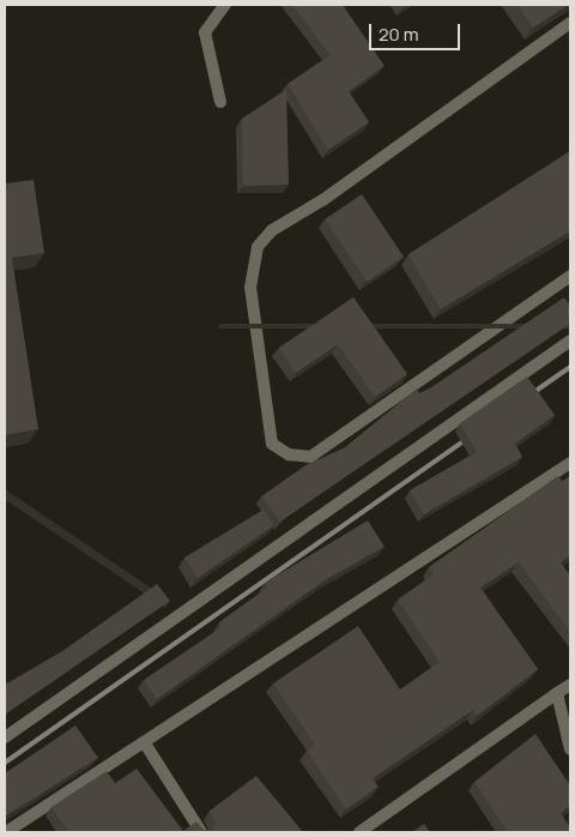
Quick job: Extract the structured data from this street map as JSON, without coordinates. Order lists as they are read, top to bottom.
{
  "scale_bar": "20 m"
}
